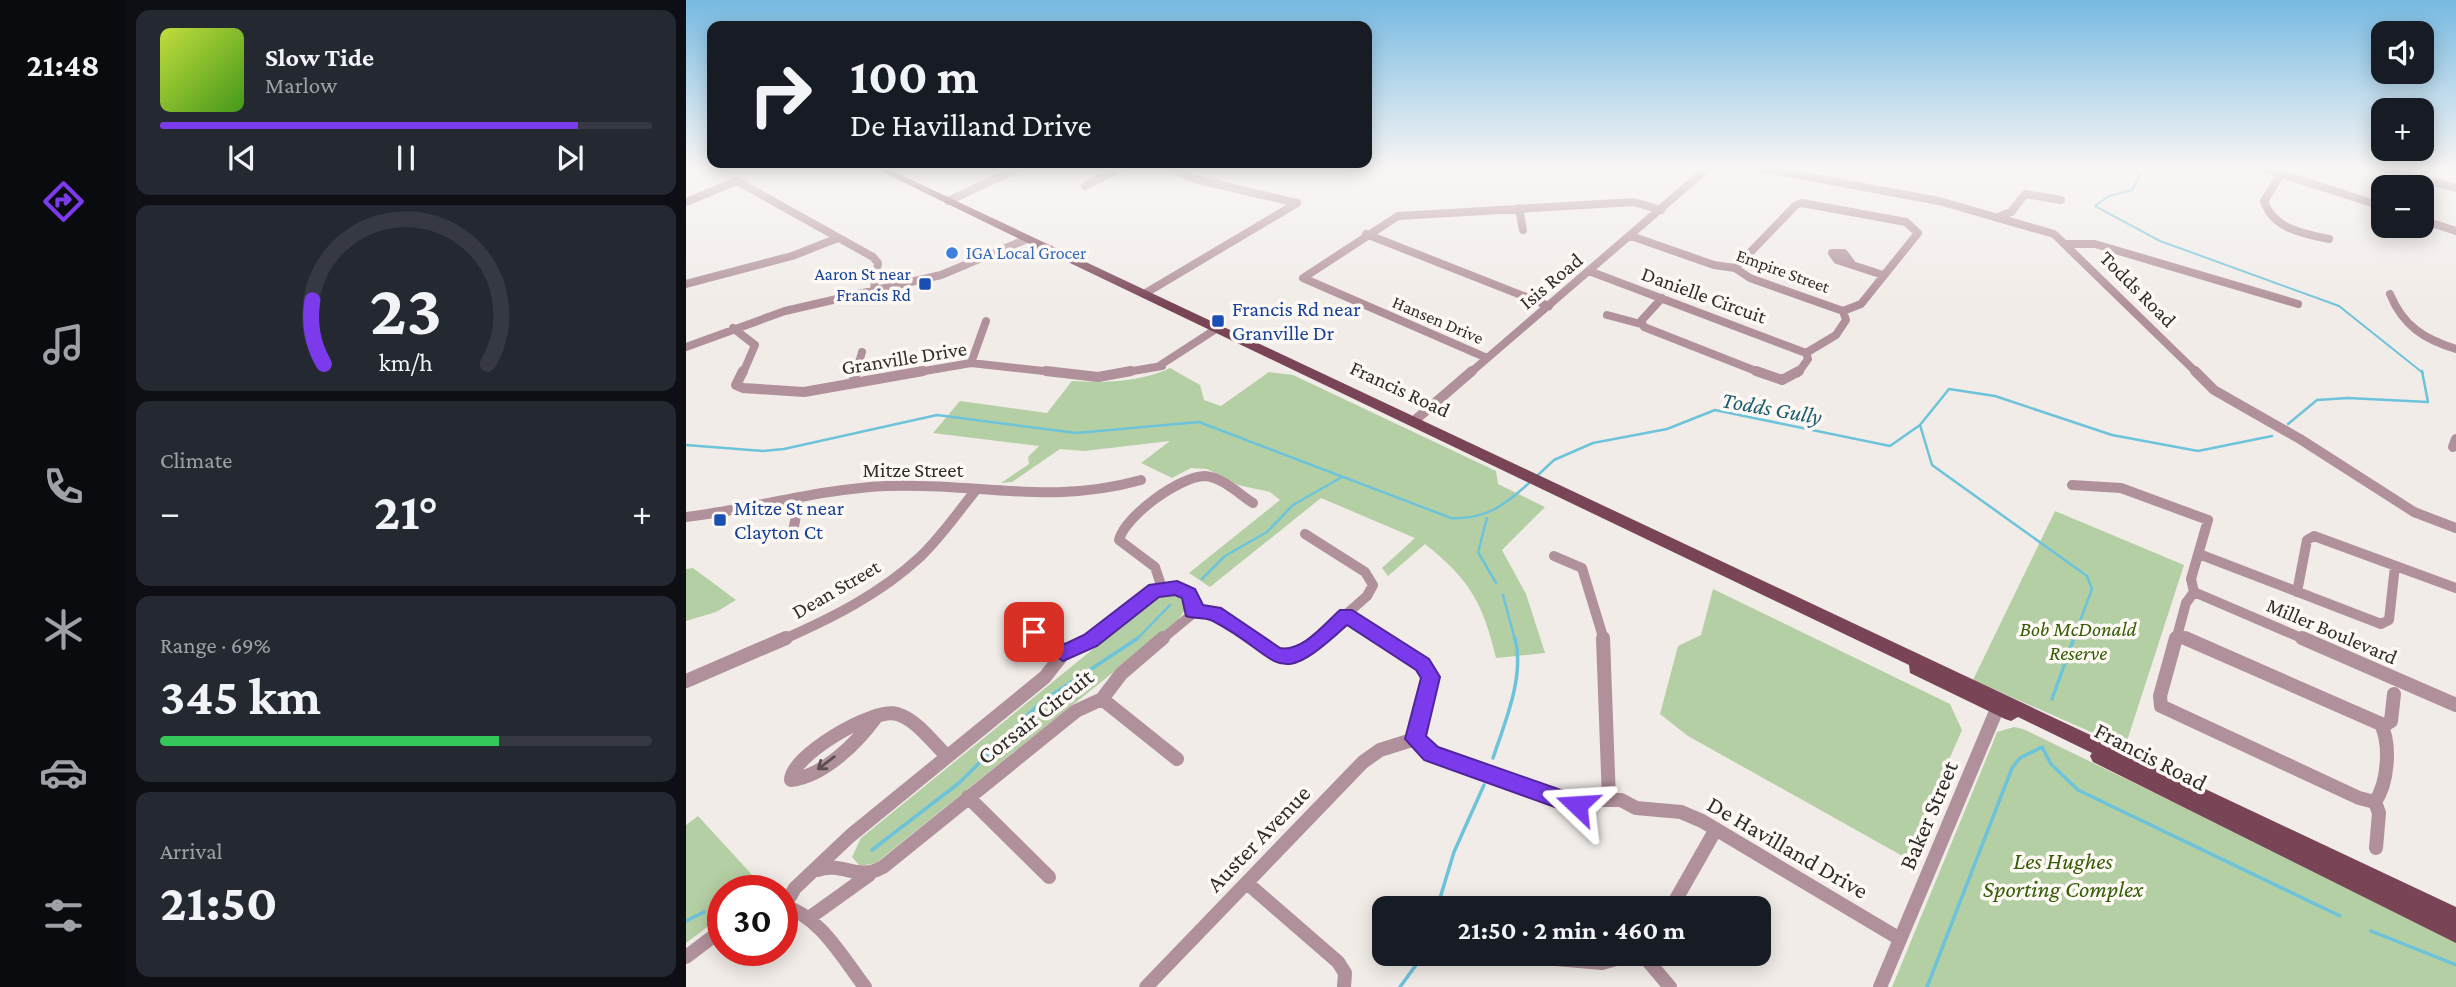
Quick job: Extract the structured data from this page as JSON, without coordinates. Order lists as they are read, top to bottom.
{
  "streets": {
    "main road": ["Francis Road"],
    "street": [
      "Empire Street",
      "Isis Road",
      "Todds Road",
      "Danielle Circuit",
      "Hansen Drive",
      "Granville Drive",
      "Mitze Street",
      "Dean Street",
      "Miller Boulevard",
      "Corsair Circuit",
      "Baker Street",
      "Auster Avenue",
      "De Havilland Drive"
    ]
  },
  "crossings": [
    ["Empire Street", "Isis Road"],
    ["Isis Road", "Danielle Circuit"],
    ["Isis Road", "Hansen Drive"],
    ["Isis Road", "Francis Road"],
    ["Granville Drive", "Francis Road"],
    ["Francis Road", "Baker Street"],
    ["Mitze Street", "Dean Street"],
    ["Baker Street", "De Havilland Drive"],
    ["Auster Avenue", "De Havilland Drive"]
  ],
  "water": ["Todds Gully"],
  "parks": ["Bob McDonald Reserve", "Les Hughes Sporting Complex"],
  "places": {
    "other": ["IGA Local Grocer"],
    "transit": ["Aaron St near Francis Rd", "Francis Rd near Granville Dr", "Mitze St near Clayton Ct"]
  },
  "page": {
    "tabs": "21:48",
    "map_buttons": ["+", "−"],
    "turn": ["100 m", "De Havilland Drive"],
    "song": ["Slow Tide", "Marlow"],
    "tile": [
      "Climate",
      ["Range · 69%", "345 km"],
      ["Arrival", "21:50"]
    ],
    "heat": ["−", "21°", "+"],
    "limit": "30",
    "trip": "21:50 · 2 min · 460 m",
    "gauge": ["23", "km/h"]
  }
}
